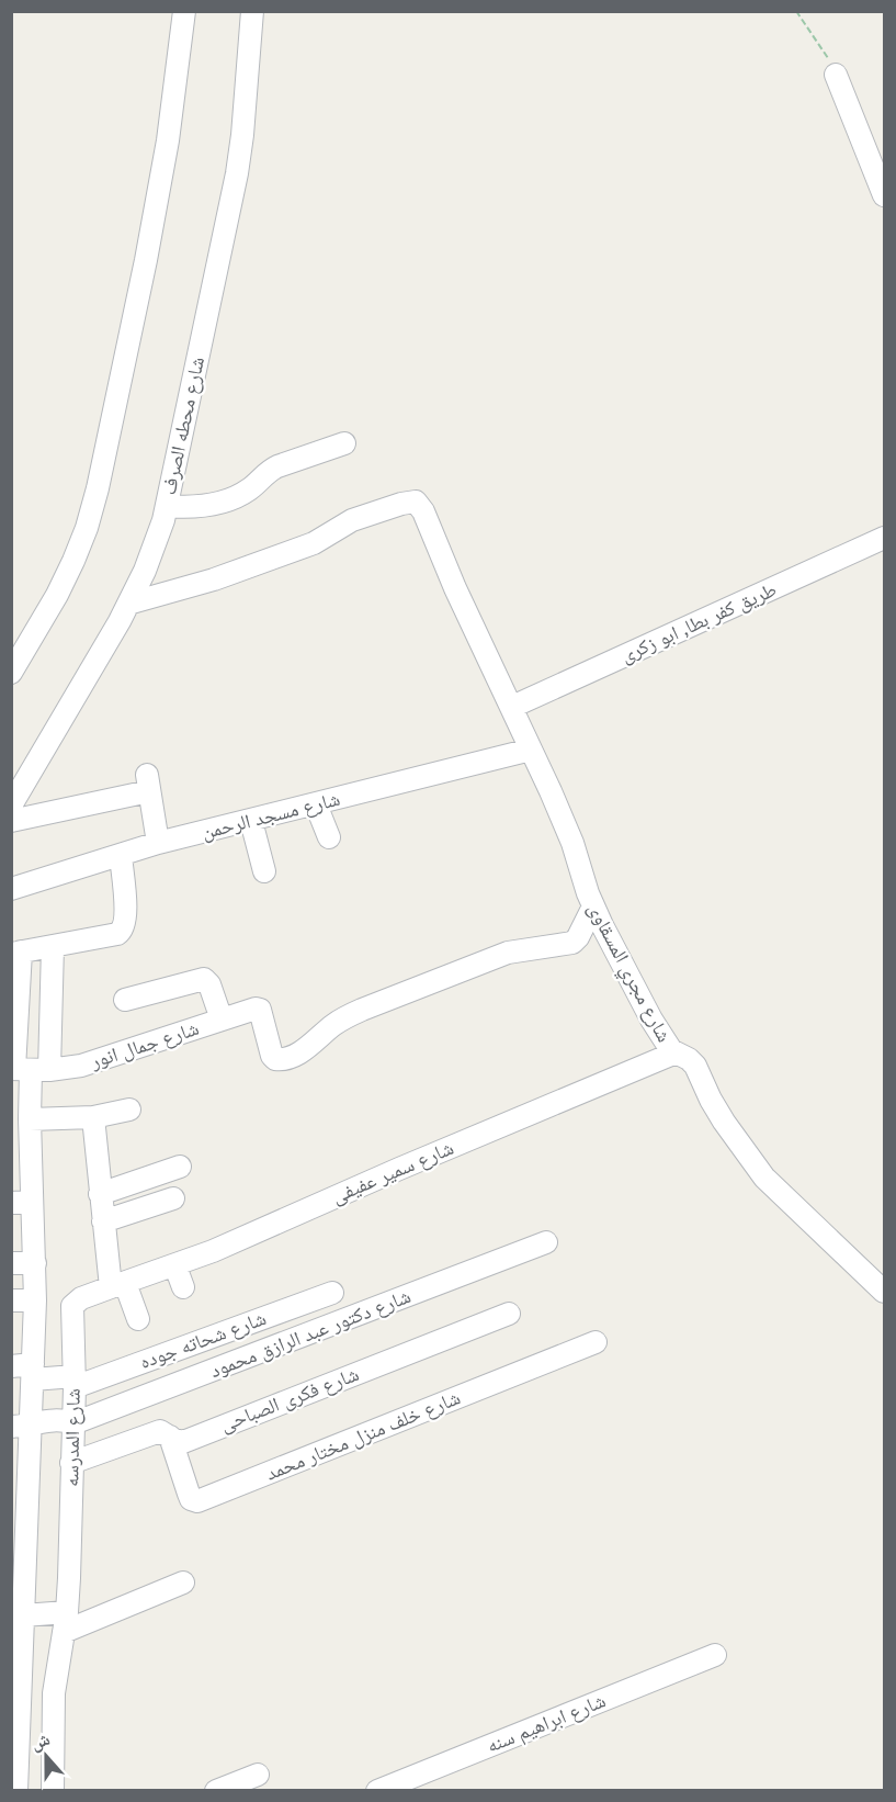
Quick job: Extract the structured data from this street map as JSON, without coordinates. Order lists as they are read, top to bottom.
{
  "streets": {
    "street": [
      "شارع محطه الصرف",
      "طريق كفر بطا, ابو زكرى",
      "شارع مسجد الرحمن",
      "شارع مجري المسقاوى",
      "شارع جمال انور",
      "شارع سمير عفيفى",
      "شارع دكتور عبد الرازق محمود",
      "شارع شحاته جوده",
      "شارع فكرى الصباحى",
      "شارع خلف منزل مختار محمد",
      "شارع المدرسه",
      "شارع ابراهيم سنه"
    ]
  },
  "crossings": [
    ["شارع محطه الصرف", "شارع مجري المسقاوى"],
    ["طريق كفر بطا, ابو زكرى", "شارع مجري المسقاوى"],
    ["شارع مسجد الرحمن", "شارع مجري المسقاوى"],
    ["شارع مجري المسقاوى", "شارع جمال انور"],
    ["شارع مجري المسقاوى", "شارع سمير عفيفى"],
    ["شارع سمير عفيفى", "شارع المدرسه"],
    ["شارع دكتور عبد الرازق محمود", "شارع المدرسه"],
    ["شارع شحاته جوده", "شارع المدرسه"],
    ["شارع فكرى الصباحى", "شارع خلف منزل مختار محمد"],
    ["شارع فكرى الصباحى", "شارع المدرسه"]
  ],
  "north": "top"
}
